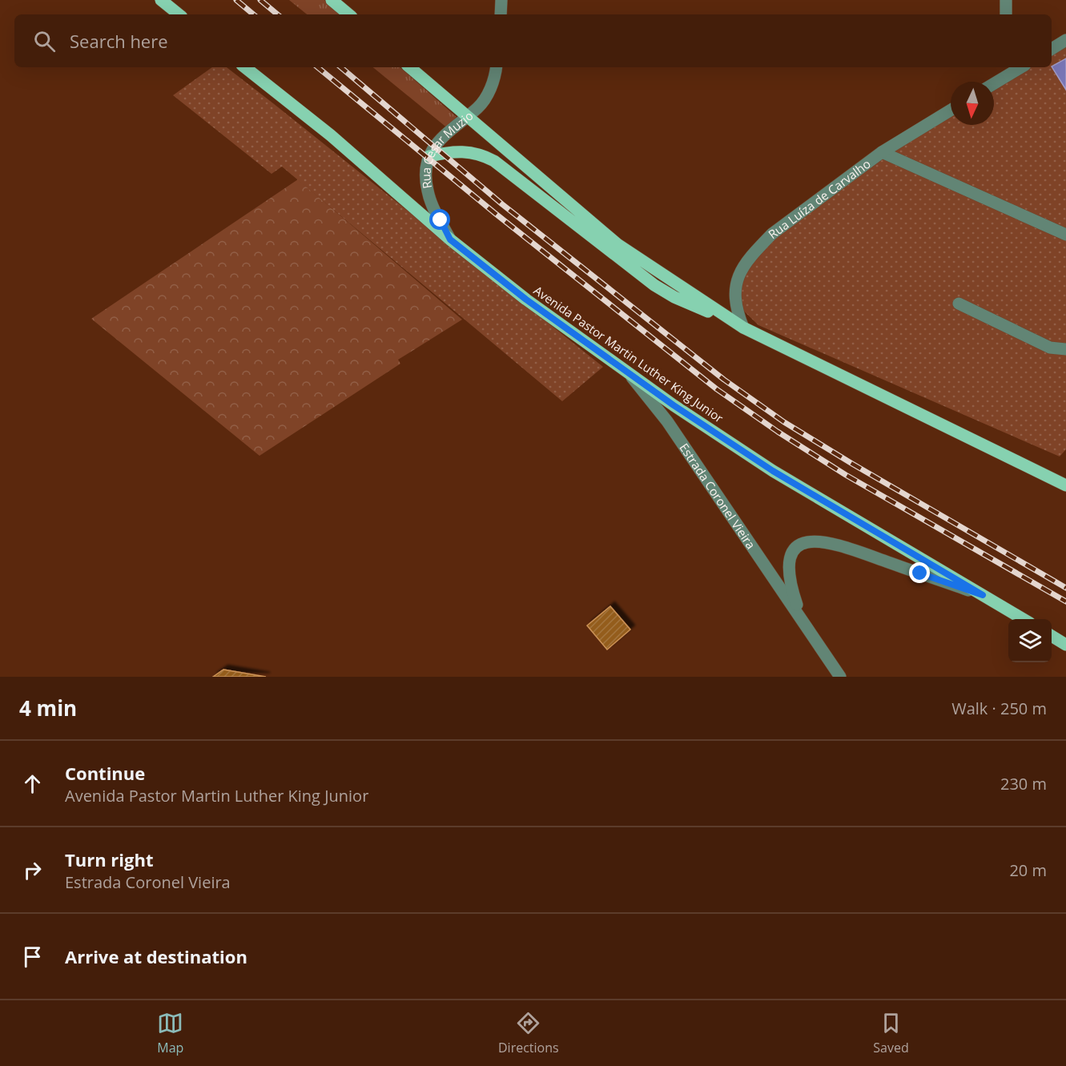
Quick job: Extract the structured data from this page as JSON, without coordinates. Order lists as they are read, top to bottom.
{
  "streets": {
    "main road": ["Avenida Pastor Martin Luther King Junior"],
    "street": ["Rua Cesar Muzio", "Rua Luíza de Carvalho", "Estrada Coronel Vieira"]
  },
  "crossings": [
    ["Rua Cesar Muzio", "Avenida Pastor Martin Luther King Junior"],
    ["Avenida Pastor Martin Luther King Junior", "Estrada Coronel Vieira"]
  ],
  "north": "bottom",
  "page": {
    "search": "Search here",
    "heading": ["4 min", "Walk · 250 m"],
    "list": [
      ["Continue", "Avenida Pastor Martin Luther King Junior", "230 m"],
      ["Turn right", "Estrada Coronel Vieira", "20 m"],
      "Arrive at destination"
    ],
    "nav": ["Map", "Directions", "Saved"]
  }
}
